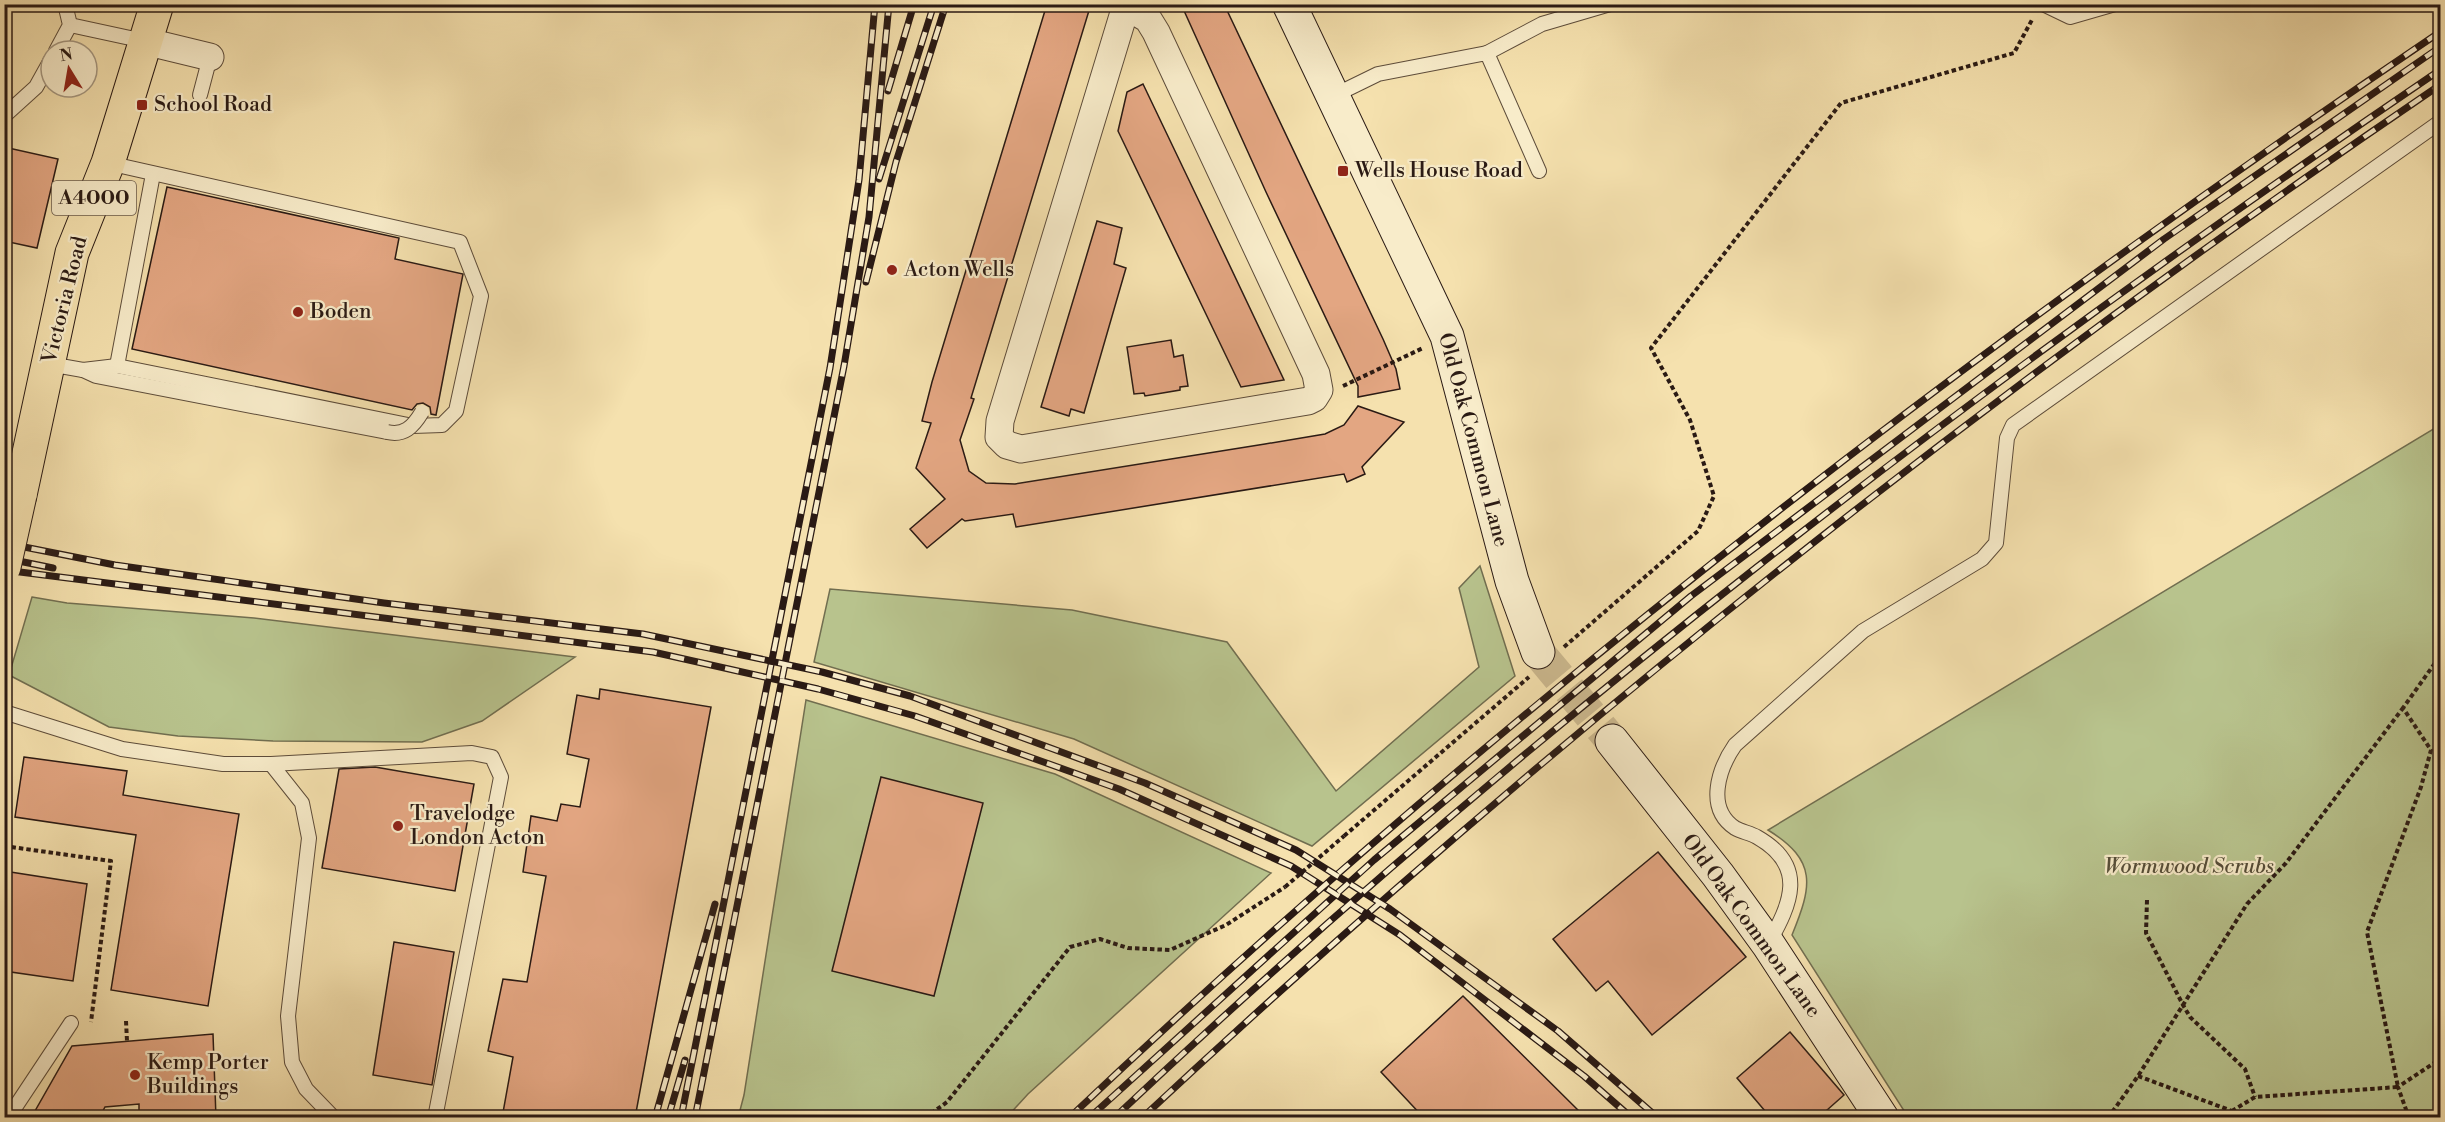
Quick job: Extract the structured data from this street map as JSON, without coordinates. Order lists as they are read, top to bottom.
{
  "streets": {
    "main road": ["A4000", "Victoria Road"],
    "street": ["Old Oak Common Lane"]
  },
  "parks": ["Wormwood Scrubs"],
  "places": {
    "transit": ["School Road", "Wells House Road"],
    "other": [
      "Acton Wells",
      "Boden",
      "Travelodge London Acton",
      "Kemp Porter Buildings"
    ]
  },
  "north": "top"
}
